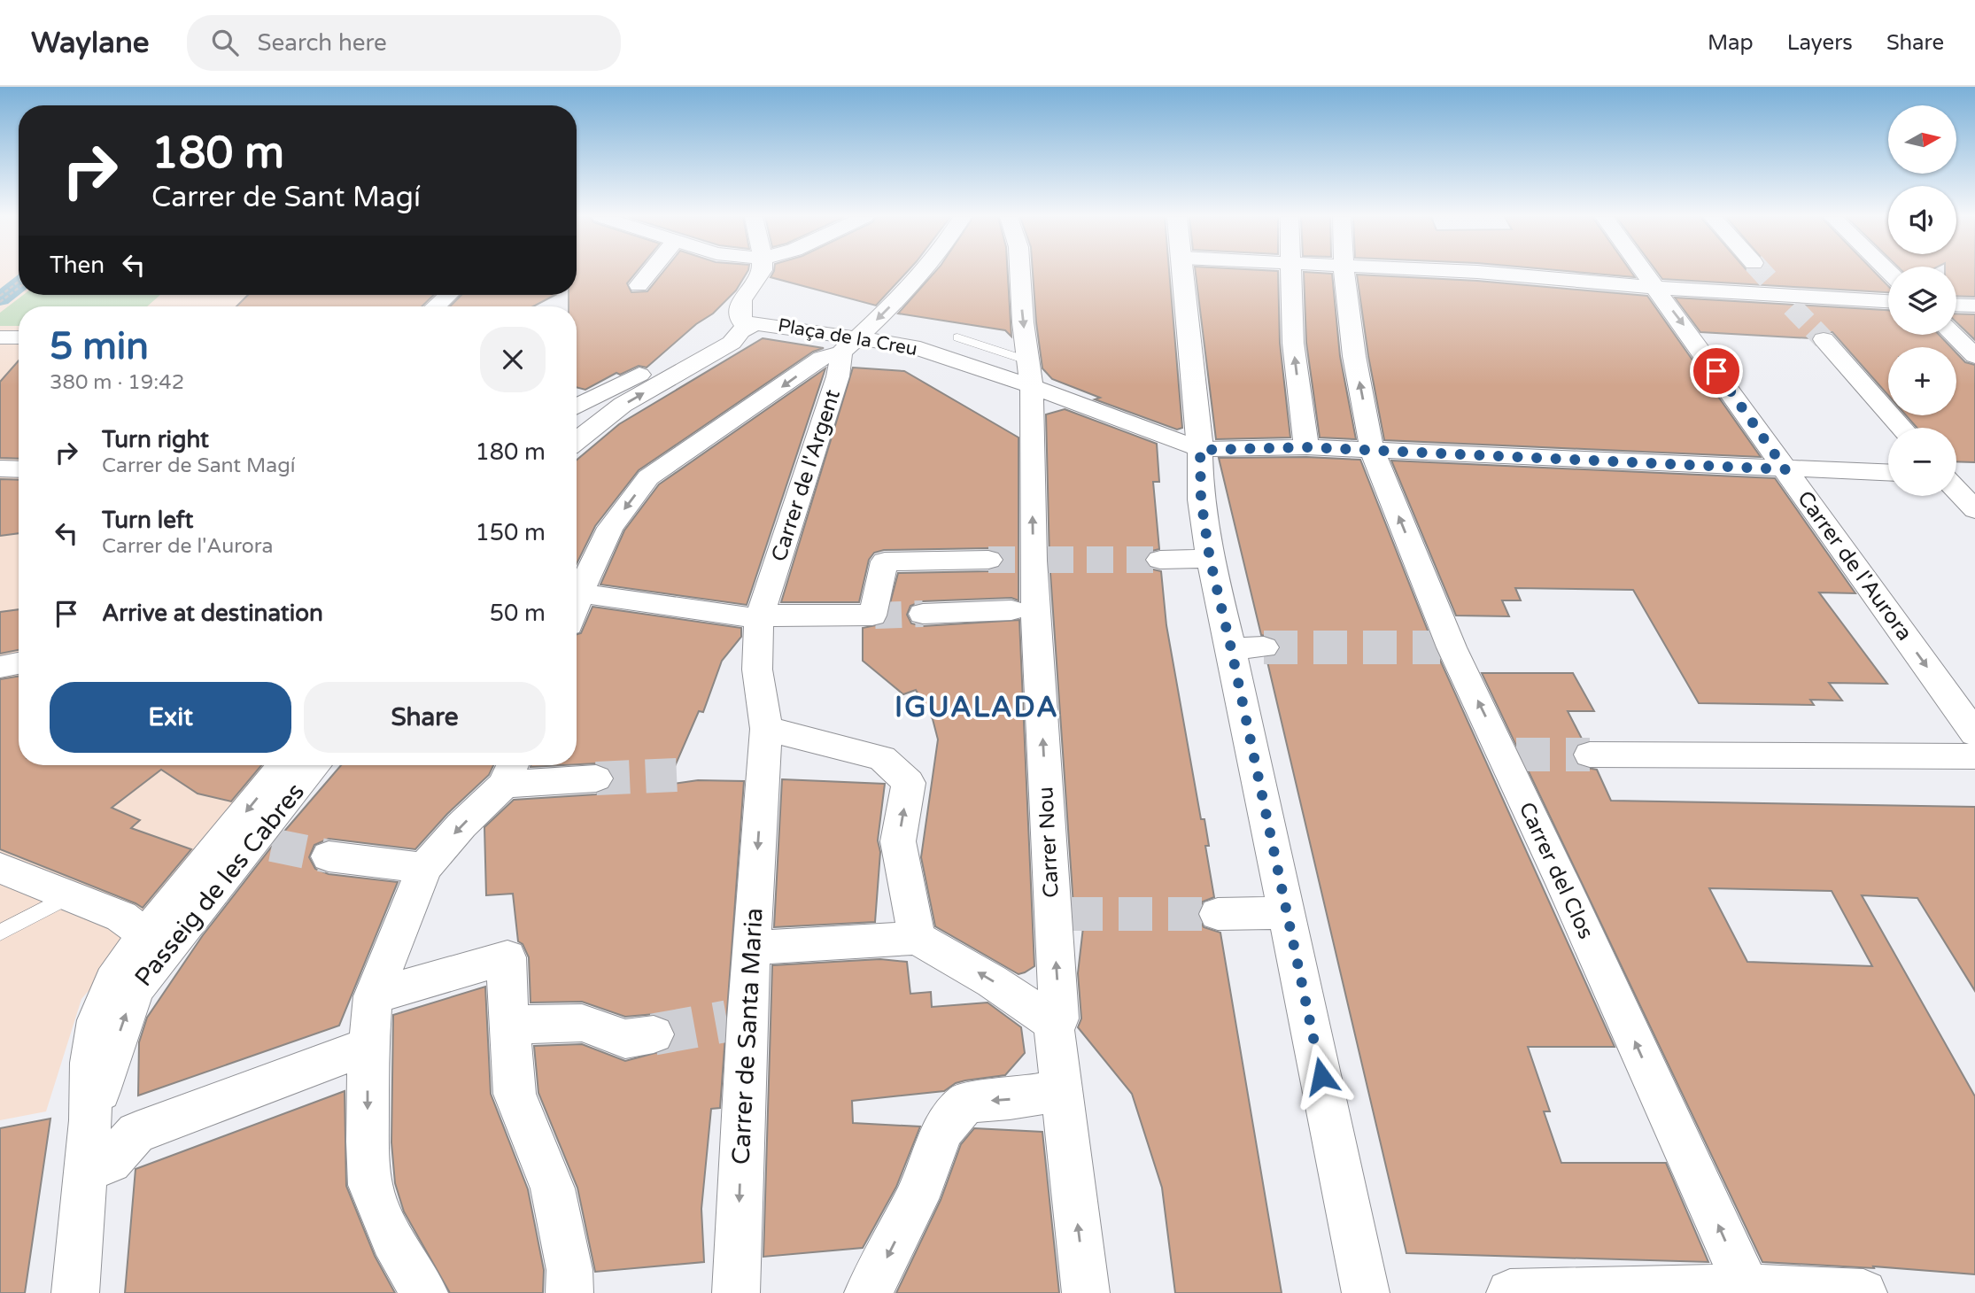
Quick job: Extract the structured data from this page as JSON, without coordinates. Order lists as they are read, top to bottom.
{
  "streets": {
    "street": [
      "Plaça de la Creu",
      "Carrer de l'Argent",
      "Carrer de l'Aurora",
      "Carrer Nou",
      "Carrer del Clos",
      "Passeig de les Cabres",
      "Carrer de Santa Maria"
    ]
  },
  "crossings": [
    ["Plaça de la Creu", "Carrer de l'Argent"],
    ["Plaça de la Creu", "Carrer Nou"],
    ["Carrer de l'Argent", "Carrer de Santa Maria"]
  ],
  "districts": ["IGUALADA"],
  "north": "right",
  "page": {
    "header": "Waylane",
    "search": "Search here",
    "nav": ["Map", "Layers", "Share"],
    "map_buttons": ["+", "−"],
    "turn": ["180 m", "Carrer de Sant Magí"],
    "then": "Then",
    "heading": ["5 min", "380 m · 19:42"],
    "list": [
      {
        "name": "Turn right",
        "note": "Carrer de Sant Magí",
        "value": "180 m"
      },
      {
        "name": "Turn left",
        "note": "Carrer de l'Aurora",
        "value": "150 m"
      },
      {
        "name": "Arrive at destination",
        "value": "50 m"
      }
    ],
    "buttons": ["Exit", "Share"]
  }
}
